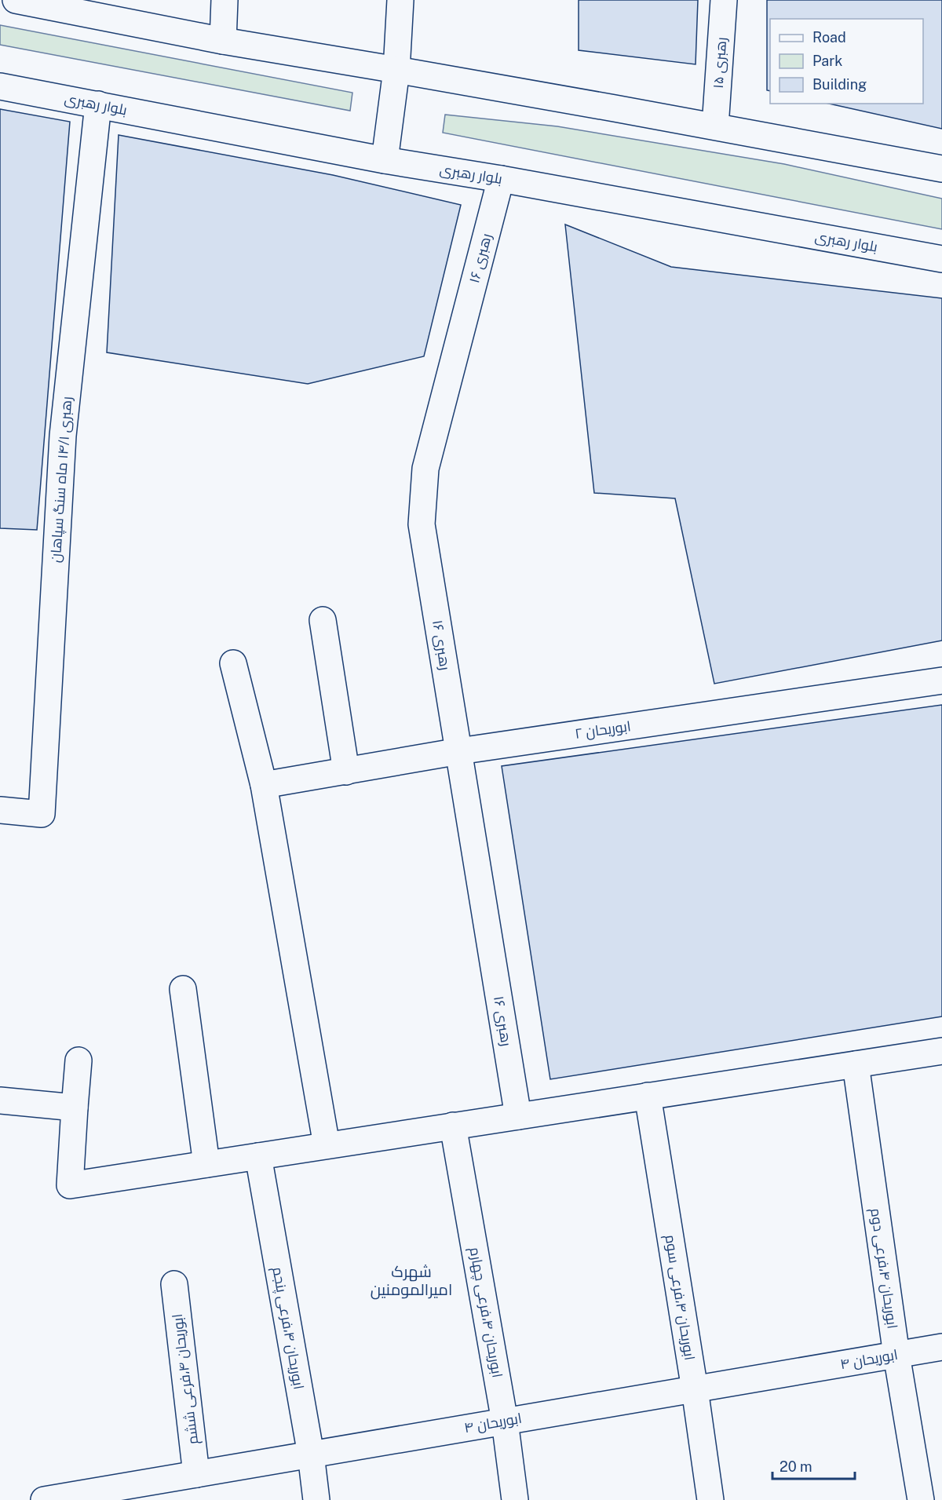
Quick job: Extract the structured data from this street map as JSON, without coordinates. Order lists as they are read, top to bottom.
{
  "streets": {
    "street": [
      "رهبری ۱۵",
      "بلوار رهبری",
      "رهبری ۱۶",
      "رهبری ۱۴/۱ ماه سنگ سپاهان",
      "ابوریحان ۲",
      "ابوریحان ۴،فرعی دوم",
      "ابوریحان ۴،فرعی سوم",
      "ابوریحان ۴،فرعی چهارم",
      "ابوریحان ۴،فرعی پنجم",
      "ابوریحان ۴",
      "ابوریحان ۴،فرعی ششم"
    ]
  },
  "crossings": [
    ["بلوار رهبری", "رهبری ۱۶"],
    ["بلوار رهبری", "رهبری ۱۴/۱ ماه سنگ سپاهان"],
    ["رهبری ۱۶", "ابوریحان ۲"],
    ["ابوریحان ۴،فرعی دوم", "ابوریحان ۴"],
    ["ابوریحان ۴،فرعی سوم", "ابوریحان ۴"],
    ["ابوریحان ۴،فرعی چهارم", "ابوریحان ۴"],
    ["ابوریحان ۴،فرعی پنجم", "ابوریحان ۴"],
    ["ابوریحان ۴", "ابوریحان ۴،فرعی ششم"]
  ],
  "districts": ["شهرک امیرالمومنین"],
  "legend": ["Road", "Park", "Building"],
  "scale_bar": "20 m"
}
